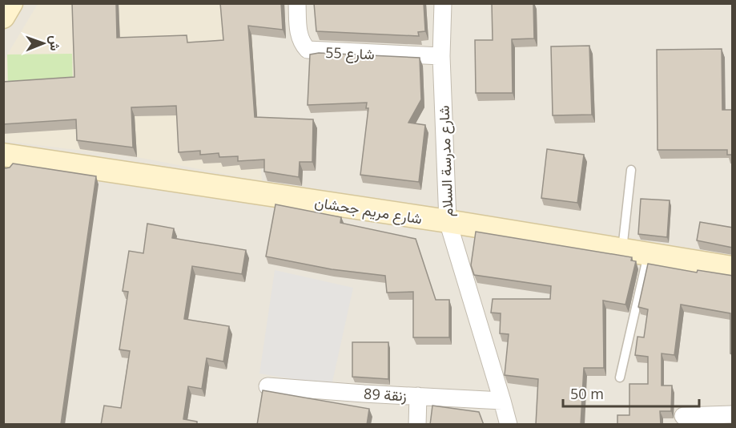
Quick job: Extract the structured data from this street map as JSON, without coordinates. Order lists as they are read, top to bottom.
{
  "streets": {
    "street": [
      "شارع 55",
      "شارع مدرسة السلام",
      "شارع مريم جحشان",
      "زنقة 89"
    ]
  },
  "crossings": [
    ["شارع 55", "شارع مدرسة السلام"],
    ["شارع مدرسة السلام", "شارع مريم جحشان"],
    ["شارع مدرسة السلام", "زنقة 89"]
  ],
  "scale_bar": "50 m",
  "north": "right"
}
